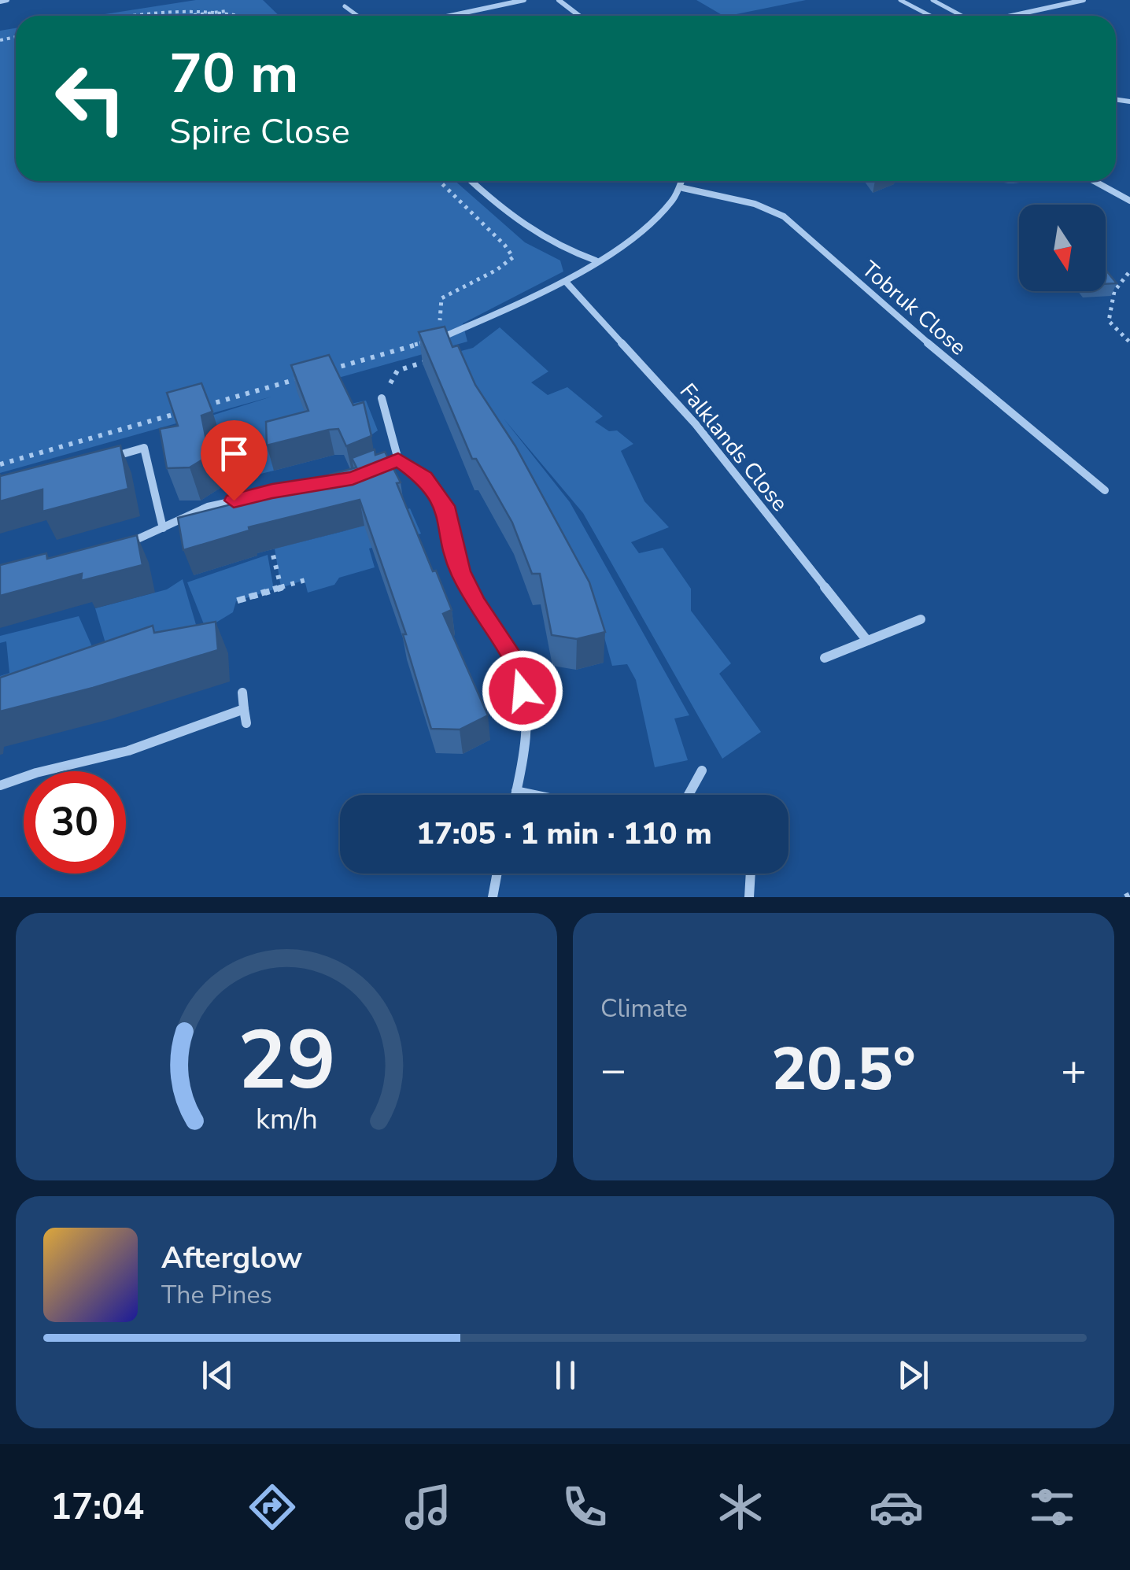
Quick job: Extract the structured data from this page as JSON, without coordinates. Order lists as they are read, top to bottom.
{
  "streets": {
    "street": ["Tobruk Close", "Falklands Close"]
  },
  "north": "bottom",
  "page": {
    "turn": ["70 m", "Spire Close"],
    "limit": "30",
    "trip": "17:05 · 1 min · 110 m",
    "tile": "Climate",
    "heat": ["−", "20.5°", "+"],
    "song": ["Afterglow", "The Pines"],
    "tabs": "17:04",
    "gauge": ["29", "km/h"]
  }
}
